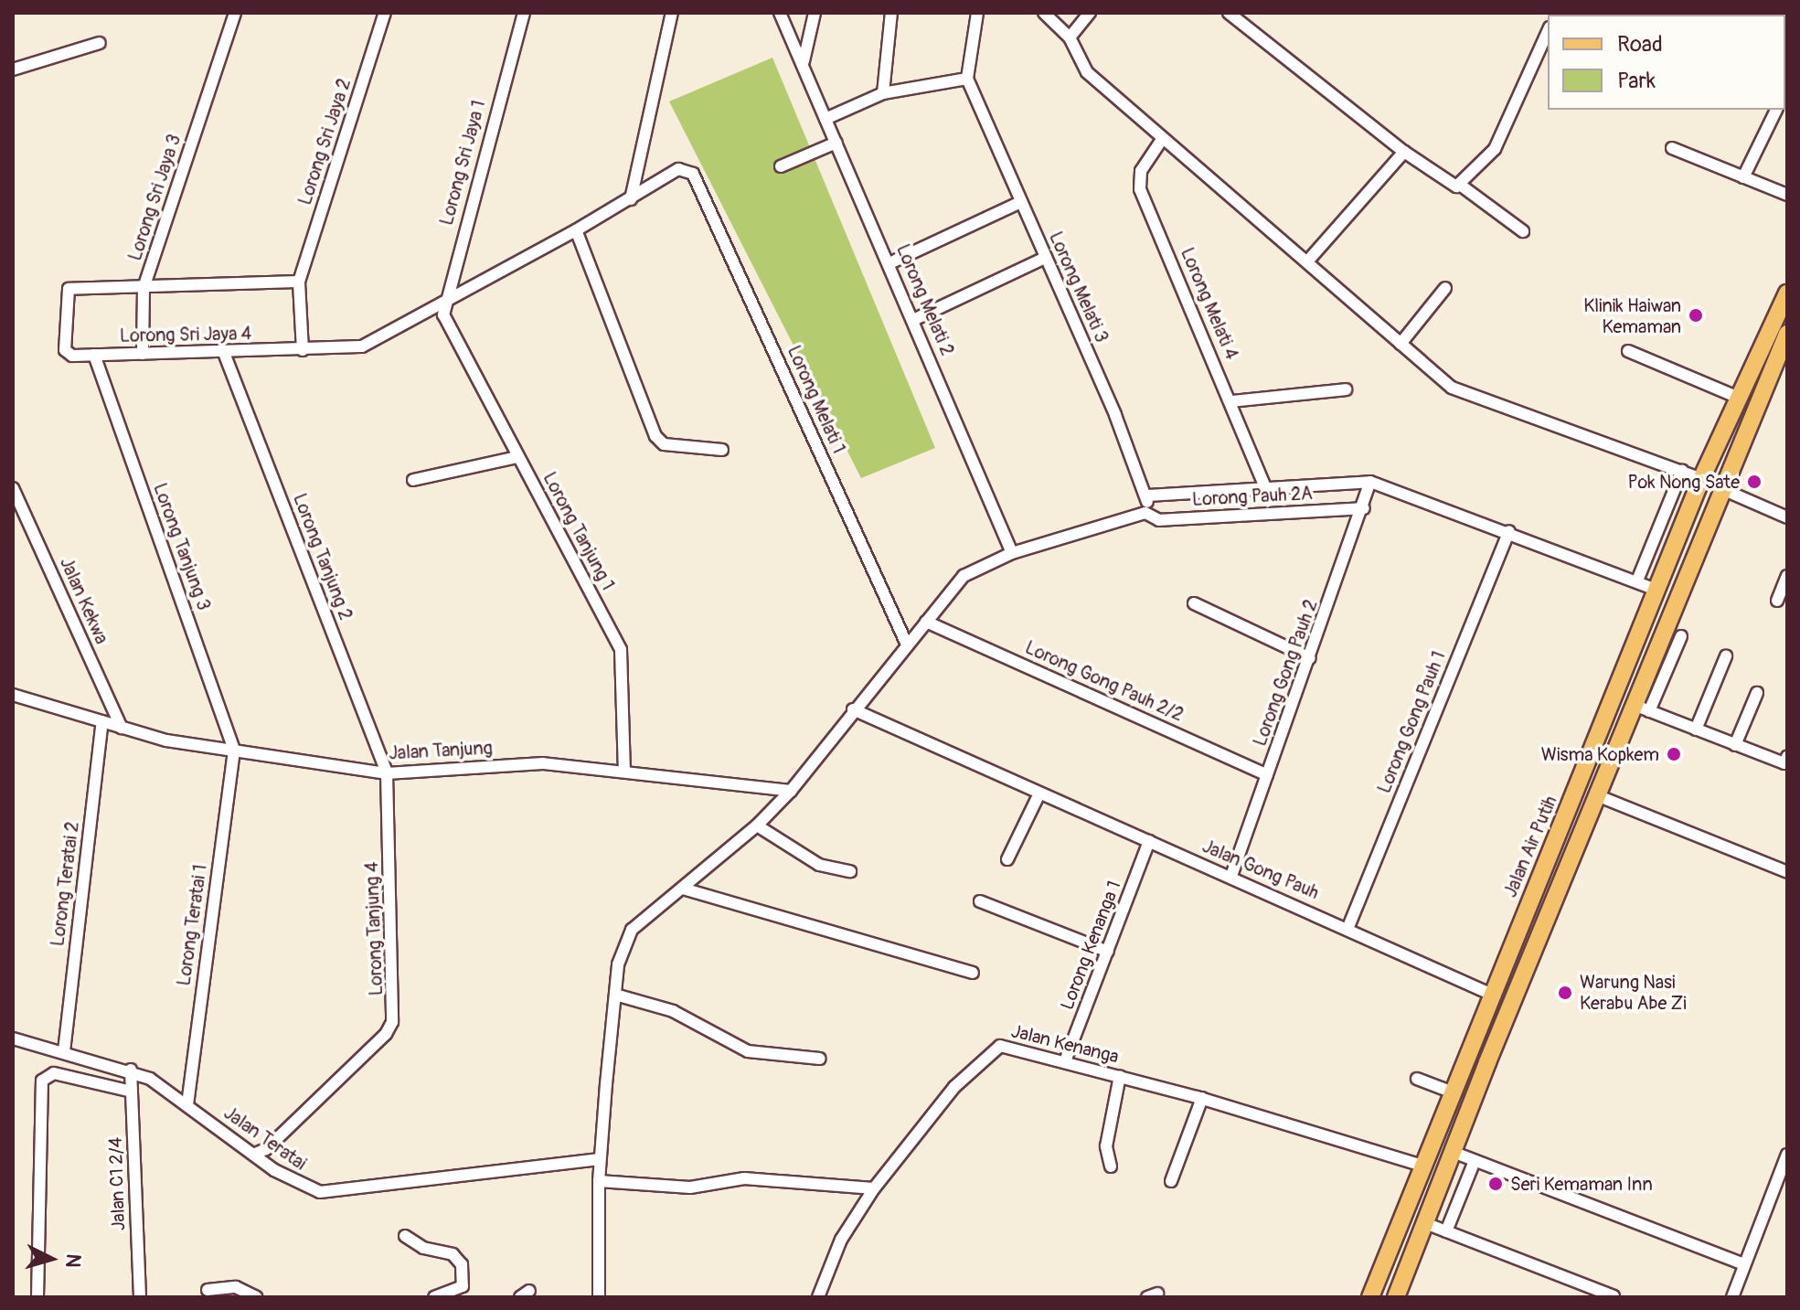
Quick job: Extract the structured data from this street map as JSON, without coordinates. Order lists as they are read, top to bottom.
{
  "streets": {
    "main road": ["Jalan Air Putih"],
    "street": [
      "Lorong Sri Jaya 2",
      "Lorong Sri Jaya 1",
      "Lorong Sri Jaya 3",
      "Lorong Melati 3",
      "Lorong Melati 2",
      "Lorong Melati 4",
      "Lorong Sri Jaya 4",
      "Lorong Melati 1",
      "Lorong Pauh 2A",
      "Lorong Tanjung 1",
      "Lorong Tanjung 3",
      "Lorong Tanjung 2",
      "Jalan Kekwa",
      "Lorong Gong Pauh 2",
      "Lorong Gong Pauh 2/2",
      "Lorong Gong Pauh 1",
      "Jalan Tanjung",
      "Jalan Gong Pauh",
      "Lorong Teratai 2",
      "Lorong Teratai 1",
      "Lorong Tanjung 4",
      "Lorong Kenanga 1",
      "Jalan Kenanga",
      "Jalan Teratai",
      "Jalan C1 2/4"
    ]
  },
  "crossings": [
    ["Lorong Sri Jaya 2", "Lorong Sri Jaya 3"],
    ["Lorong Sri Jaya 1", "Lorong Sri Jaya 4"],
    ["Lorong Sri Jaya 1", "Lorong Tanjung 1"],
    ["Lorong Sri Jaya 3", "Lorong Sri Jaya 4"],
    ["Lorong Sri Jaya 4", "Lorong Melati 1"],
    ["Lorong Sri Jaya 4", "Lorong Tanjung 3"],
    ["Lorong Sri Jaya 4", "Lorong Tanjung 2"],
    ["Lorong Pauh 2A", "Lorong Gong Pauh 2"],
    ["Lorong Tanjung 1", "Jalan Tanjung"],
    ["Lorong Tanjung 3", "Jalan Tanjung"],
    ["Lorong Tanjung 3", "Lorong Teratai 1"],
    ["Lorong Tanjung 2", "Jalan Tanjung"],
    ["Lorong Tanjung 2", "Lorong Tanjung 4"],
    ["Jalan Kekwa", "Jalan Tanjung"],
    ["Lorong Gong Pauh 2", "Lorong Gong Pauh 2/2"],
    ["Lorong Gong Pauh 2", "Jalan Gong Pauh"],
    ["Lorong Gong Pauh 1", "Jalan Gong Pauh"],
    ["Jalan Tanjung", "Lorong Teratai 2"],
    ["Jalan Tanjung", "Lorong Teratai 1"],
    ["Jalan Tanjung", "Lorong Tanjung 4"],
    ["Jalan Air Putih", "Jalan Gong Pauh"],
    ["Jalan Air Putih", "Jalan Kenanga"],
    ["Jalan Gong Pauh", "Lorong Kenanga 1"],
    ["Lorong Teratai 2", "Jalan Teratai"],
    ["Lorong Teratai 1", "Jalan Teratai"],
    ["Lorong Tanjung 4", "Jalan Teratai"],
    ["Lorong Kenanga 1", "Jalan Kenanga"],
    ["Jalan Teratai", "Jalan C1 2/4"]
  ],
  "places": [
    "Klinik Haiwan Kemaman",
    "Pok Nong Sate",
    "Wisma Kopkem",
    "Warung Nasi Kerabu Abe Zi",
    "Seri Kemaman Inn"
  ],
  "legend": ["Road", "Park"],
  "north": "right"
}
